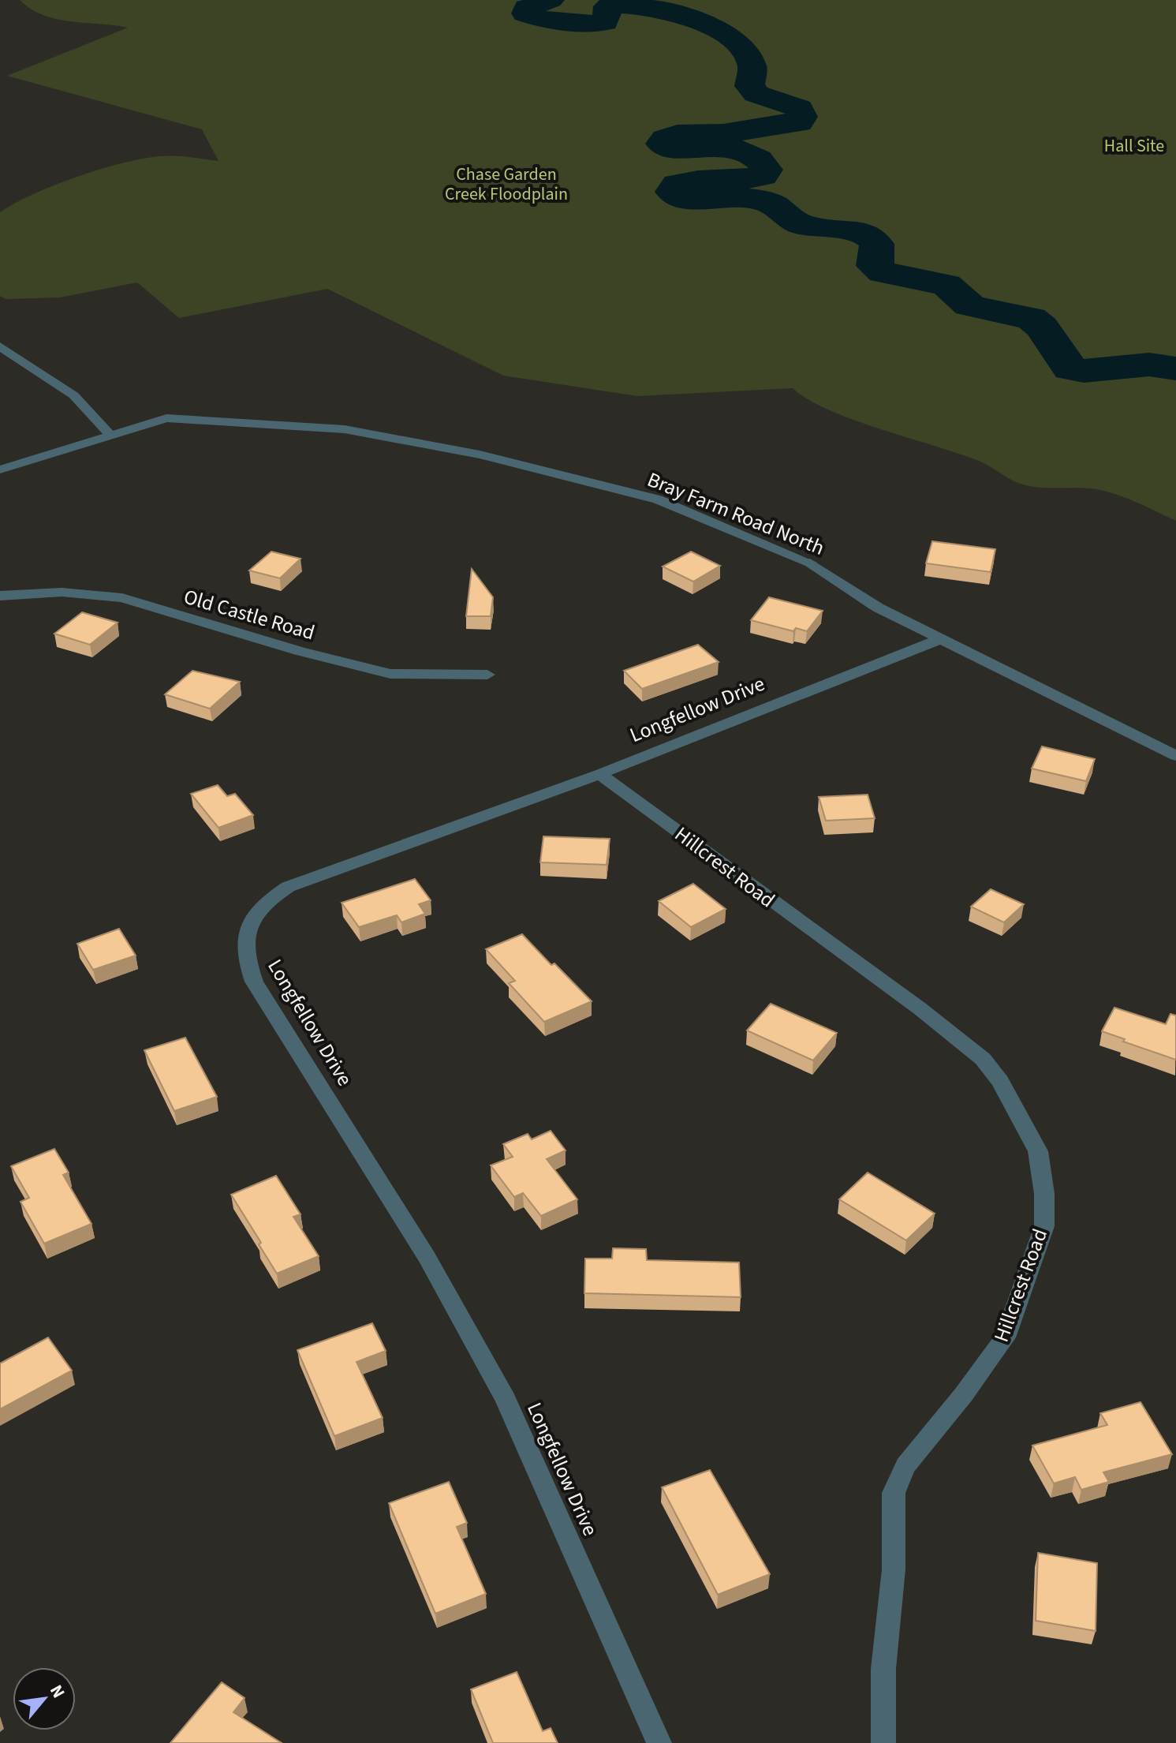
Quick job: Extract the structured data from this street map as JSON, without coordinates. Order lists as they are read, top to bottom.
{
  "streets": {
    "street": [
      "Bray Farm Road North",
      "Old Castle Road",
      "Longfellow Drive",
      "Hillcrest Road"
    ]
  },
  "crossings": [
    ["Bray Farm Road North", "Longfellow Drive"],
    ["Longfellow Drive", "Hillcrest Road"]
  ],
  "parks": ["Hall Site", "Chase Garden Creek Floodplain"],
  "north": "top right"
}
